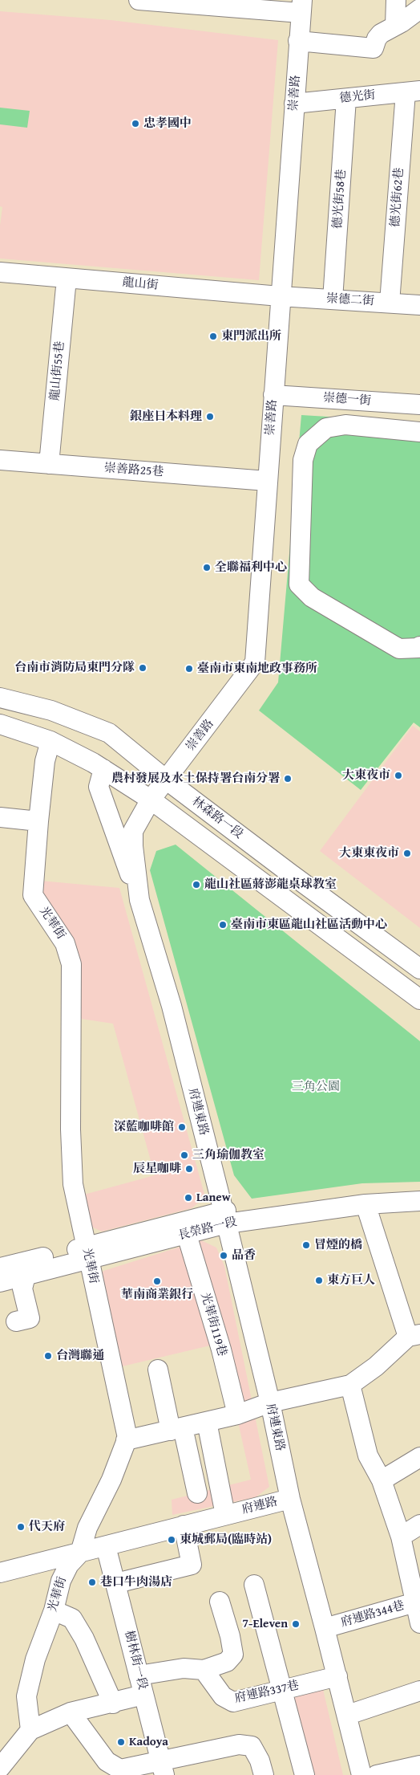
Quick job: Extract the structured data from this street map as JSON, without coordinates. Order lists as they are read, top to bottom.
{
  "streets": {
    "street": [
      "崇善路",
      "德光街",
      "德光街62巷",
      "德光街58巷",
      "龍山街",
      "崇德二街",
      "龍山街55巷",
      "崇德一街",
      "崇善路25巷",
      "林森路一段",
      "光華街",
      "府連東路",
      "長榮路一段",
      "光華街119巷",
      "府連路",
      "府連路344巷",
      "樹林街一段",
      "府連路337巷"
    ]
  },
  "crossings": [
    ["崇善路", "德光街"],
    ["崇善路", "龍山街"],
    ["崇善路", "崇德二街"],
    ["崇善路", "崇德一街"],
    ["崇善路", "崇善路25巷"],
    ["崇善路", "林森路一段"],
    ["崇善路", "府連東路"],
    ["德光街", "德光街62巷"],
    ["德光街", "德光街58巷"],
    ["德光街62巷", "崇德二街"],
    ["德光街58巷", "崇德二街"],
    ["龍山街", "崇德二街"],
    ["龍山街", "龍山街55巷"],
    ["龍山街55巷", "崇善路25巷"],
    ["林森路一段", "光華街"],
    ["林森路一段", "府連東路"],
    ["光華街", "長榮路一段"],
    ["光華街", "府連路"],
    ["府連東路", "長榮路一段"],
    ["府連東路", "府連路"],
    ["長榮路一段", "光華街119巷"],
    ["府連路", "府連路344巷"],
    ["府連路", "樹林街一段"],
    ["府連路", "府連路337巷"]
  ],
  "parks": ["三角公園"],
  "places": [
    "忠孝國中",
    "東門派出所",
    "銀座日本料理",
    "全聯福利中心",
    "台南市消防局東門分隊",
    "臺南市東南地政事務所",
    "大東夜市",
    "農村發展及水土保持署台南分署",
    "大東東夜市",
    "龍山社區蔣澎龍桌球教室",
    "臺南市東區龍山社區活動中心",
    "深藍咖啡館",
    "三角瑜伽教室",
    "辰星咖啡",
    "Lanew",
    "冒煙的橋",
    "品香",
    "東方巨人",
    "華南商業銀行",
    "台灣聯通",
    "代天府",
    "東城郵局(臨時站)",
    "巷口牛肉湯店",
    "7-Eleven",
    "Kadoya"
  ]
}
